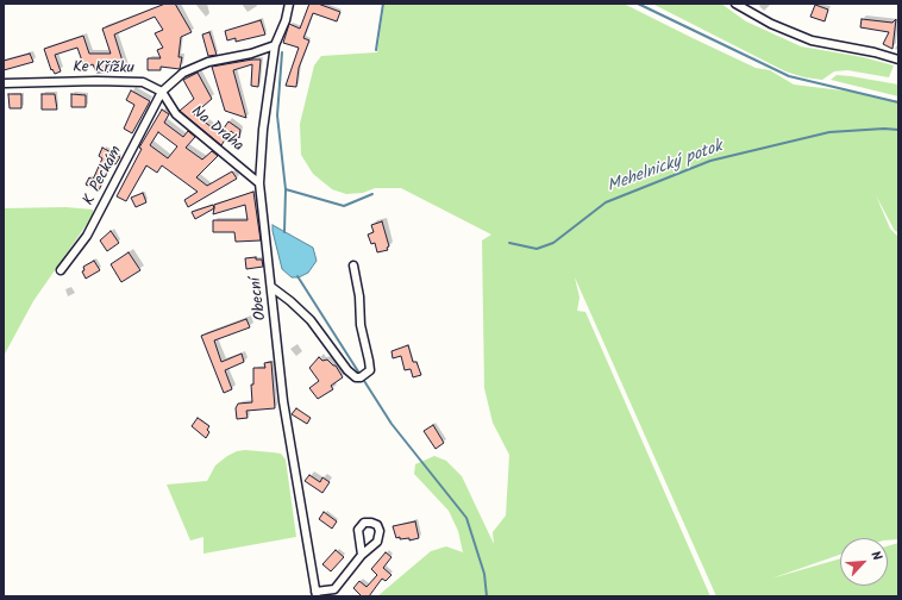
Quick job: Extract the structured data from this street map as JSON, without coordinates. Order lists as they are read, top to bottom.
{
  "streets": {
    "street": [
      "Ke Křížku",
      "Na Draha",
      "K Peckám",
      "Obecní"
    ]
  },
  "crossings": [
    ["Ke Křížku", "Na Draha"],
    ["Ke Křížku", "K Peckám"],
    ["Na Draha", "K Peckám"],
    ["Na Draha", "Obecní"]
  ],
  "water": ["Mehelnický potok"],
  "north": "top right"
}
